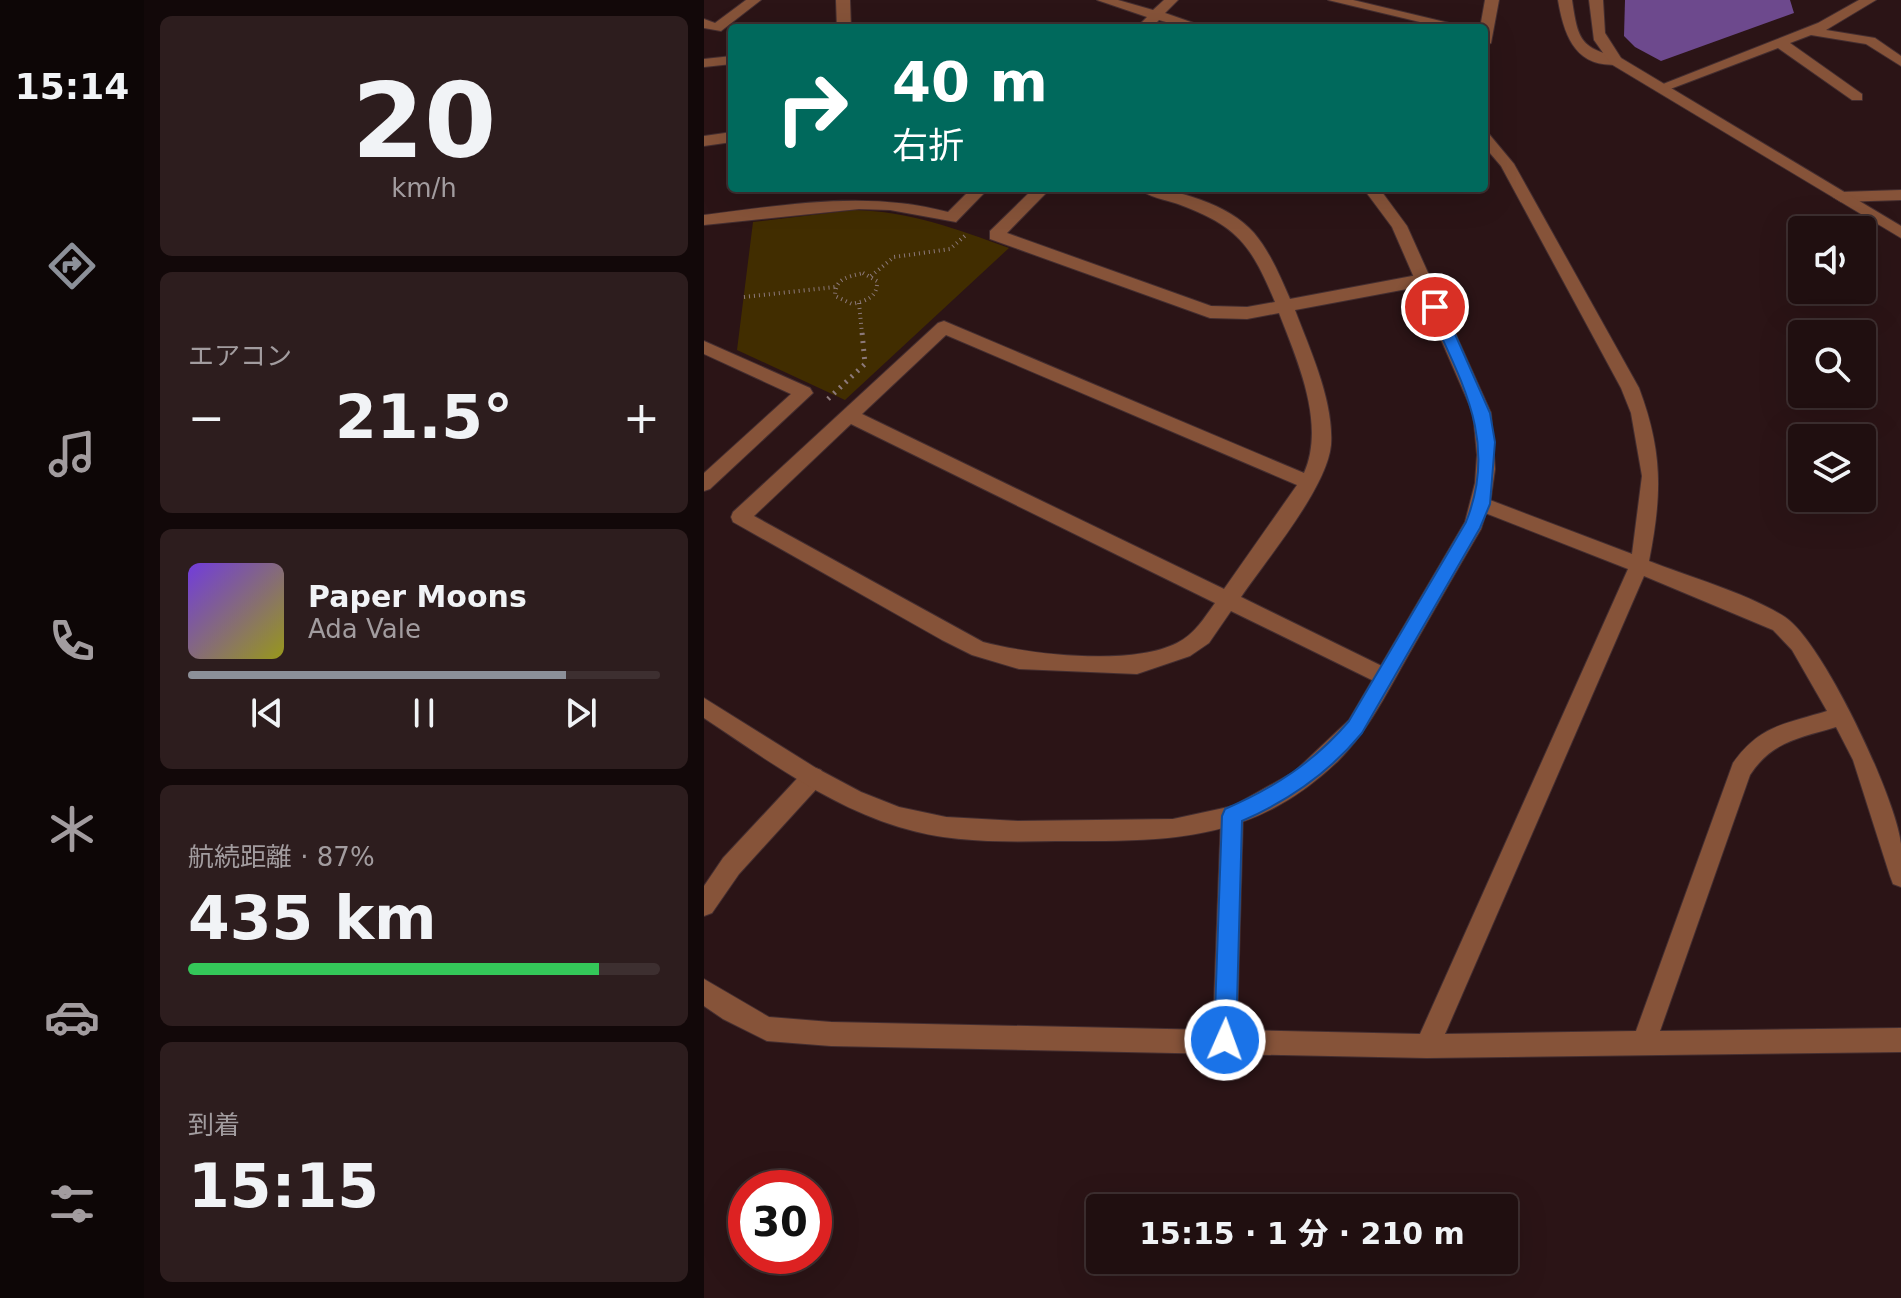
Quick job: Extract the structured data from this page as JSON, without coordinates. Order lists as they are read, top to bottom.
{
  "page": {
    "tabs": "15:14",
    "tile": [
      ["20", "km/h"],
      "エアコン",
      ["航続距離 · 87%", "435 km"],
      ["到着", "15:15"]
    ],
    "turn": ["40 m", "右折"],
    "heat": ["−", "21.5°", "+"],
    "song": ["Paper Moons", "Ada Vale"],
    "limit": "30",
    "trip": "15:15 · 1 分 · 210 m"
  }
}
